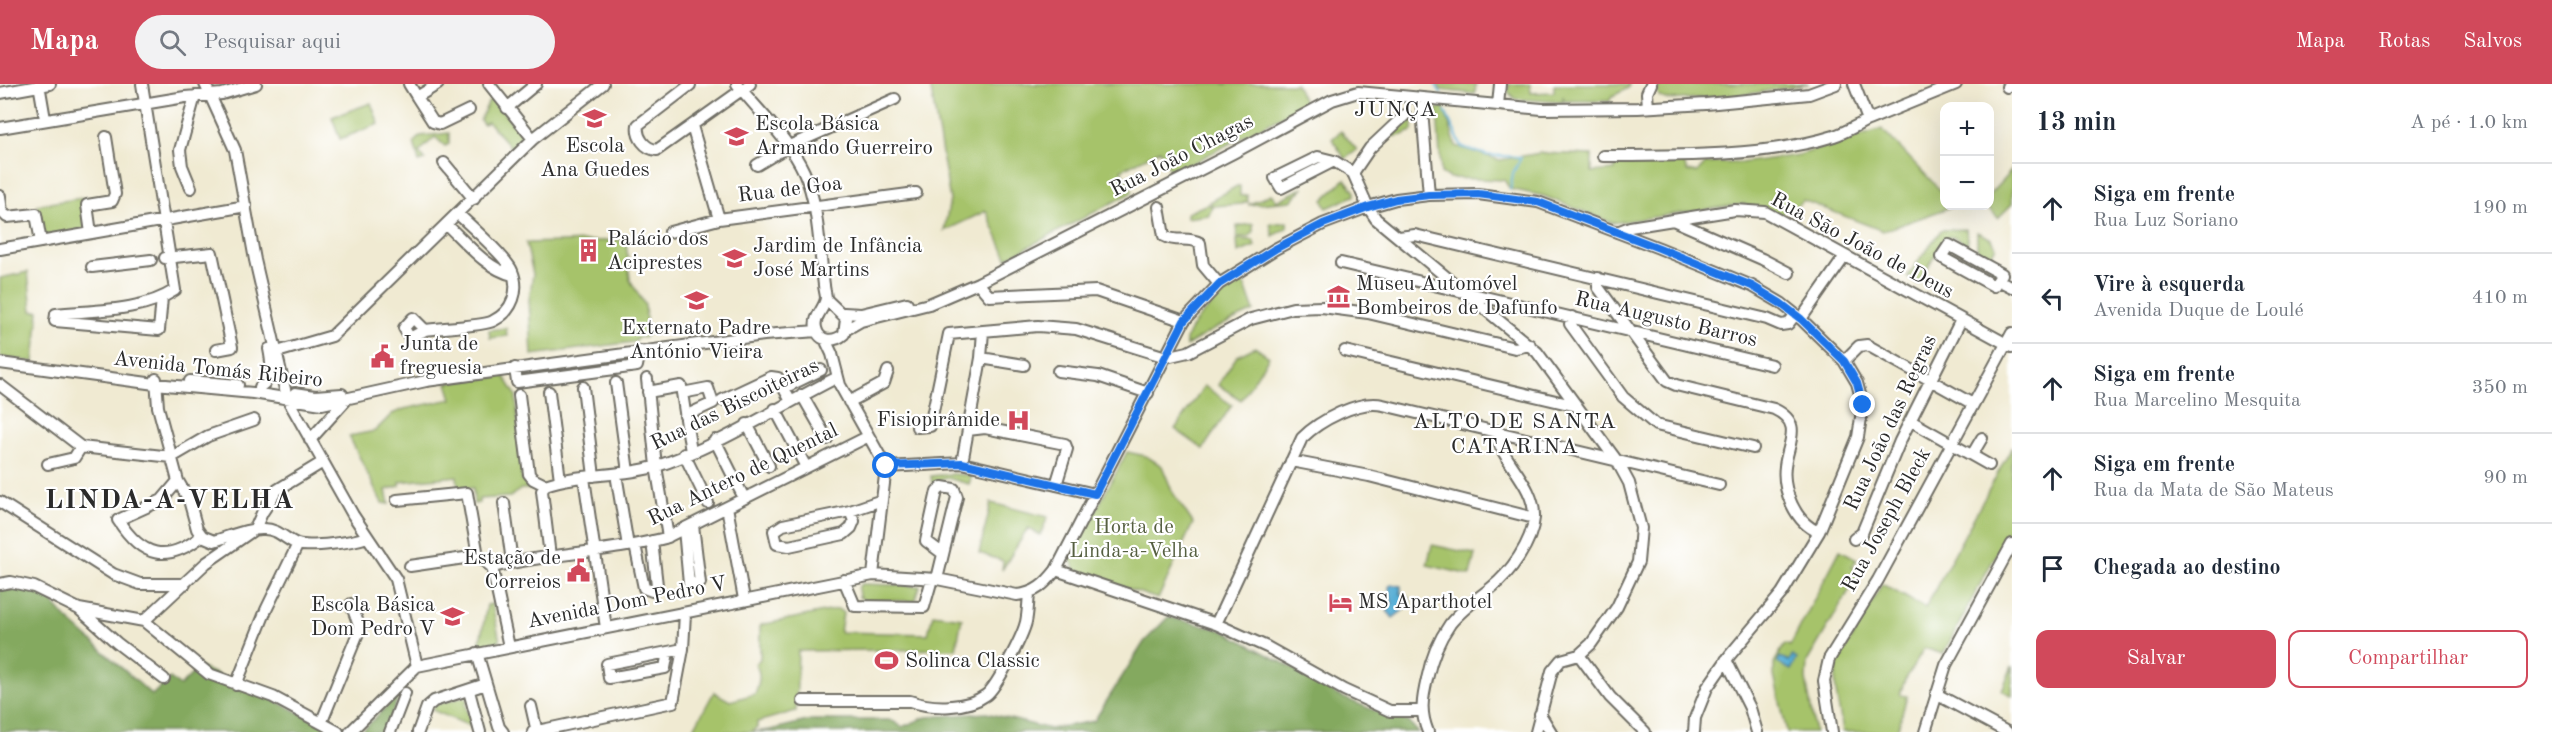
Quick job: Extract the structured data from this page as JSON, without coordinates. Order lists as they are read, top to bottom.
{
  "streets": {
    "street": [
      "Rua João Chagas",
      "Rua de Goa",
      "Rua São João de Deus",
      "Rua Augusto Barros",
      "Avenida Tomás Ribeiro",
      "Rua das Biscoiteiras",
      "Rua João das Regras",
      "Rua Antero de Quental",
      "Rua Joseph Bleck",
      "Avenida Dom Pedro V"
    ]
  },
  "crossings": [
    ["Rua João Chagas", "Avenida Tomás Ribeiro"],
    ["Rua São João de Deus", "Rua João das Regras"],
    ["Rua São João de Deus", "Rua Joseph Bleck"]
  ],
  "districts": ["JUNÇA", "ALTO DE SANTA CATARINA", "LINDA-A-VELHA"],
  "parks": ["Horta de Linda-a-Velha"],
  "places": {
    "school or university": [
      "Escola Ana Guedes",
      "Escola Básica Armando Guerreiro",
      "Jardim de Infância José Martins",
      "Externato Padre António Vieira",
      "Escola Básica Dom Pedro V"
    ],
    "building": ["Palácio dos Aciprestes"],
    "museum": ["Museu Automóvel Bombeiros de Dafunfo"],
    "public building": ["Junta de freguesia", "Estação de Correios"],
    "hospital": ["Fisiopirâmide"],
    "hotel": ["MS Aparthotel"],
    "sports": ["Solinca Classic"]
  },
  "page": {
    "header": "Mapa",
    "search": "Pesquisar aqui",
    "nav": ["Mapa", "Rotas", "Salvos"],
    "heading": ["13 min", "A pé · 1.0 km"],
    "map_buttons": ["+", "−"],
    "list": [
      ["Siga em frente", "Rua Luz Soriano", "190 m"],
      ["Vire à esquerda", "Avenida Duque de Loulé", "410 m"],
      ["Siga em frente", "Rua Marcelino Mesquita", "350 m"],
      ["Siga em frente", "Rua da Mata de São Mateus", "90 m"],
      "Chegada ao destino"
    ],
    "buttons": ["Salvar", "Compartilhar"]
  }
}
